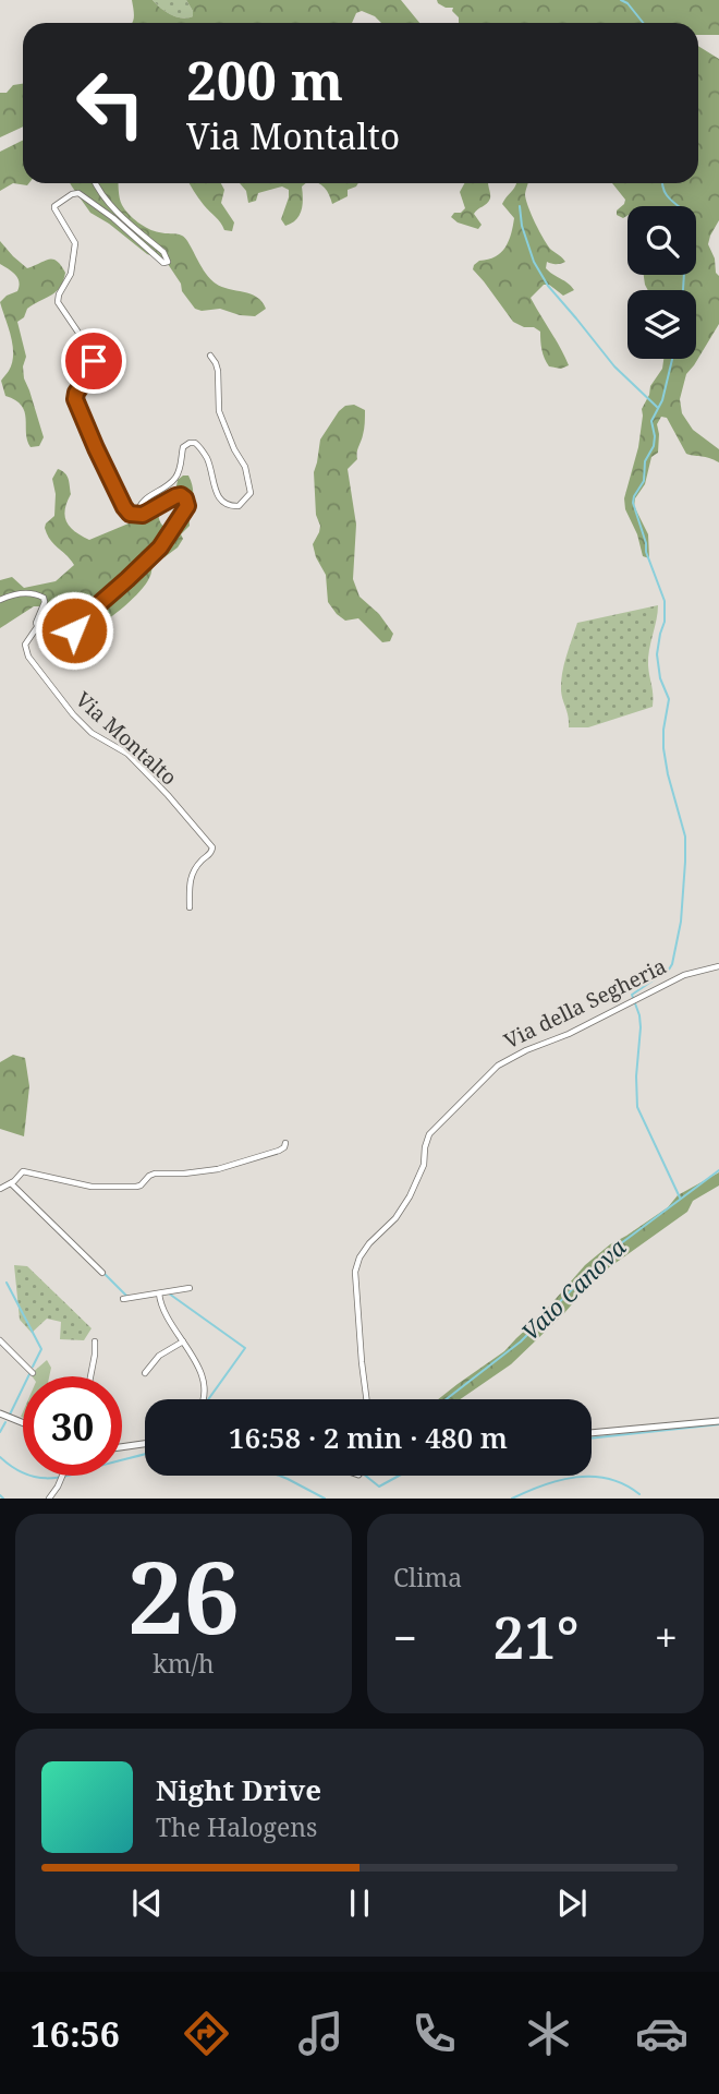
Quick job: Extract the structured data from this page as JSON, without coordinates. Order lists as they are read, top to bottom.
{
  "streets": {
    "street": ["Via Montalto", "Via della Segheria"]
  },
  "water": ["Vaio Canova"],
  "page": {
    "turn": ["200 m", "Via Montalto"],
    "limit": "30",
    "trip": "16:58 · 2 min · 480 m",
    "tile": [
      ["26", "km/h"],
      "Clima"
    ],
    "heat": ["−", "21°", "+"],
    "song": ["Night Drive", "The Halogens"],
    "tabs": "16:56"
  }
}
